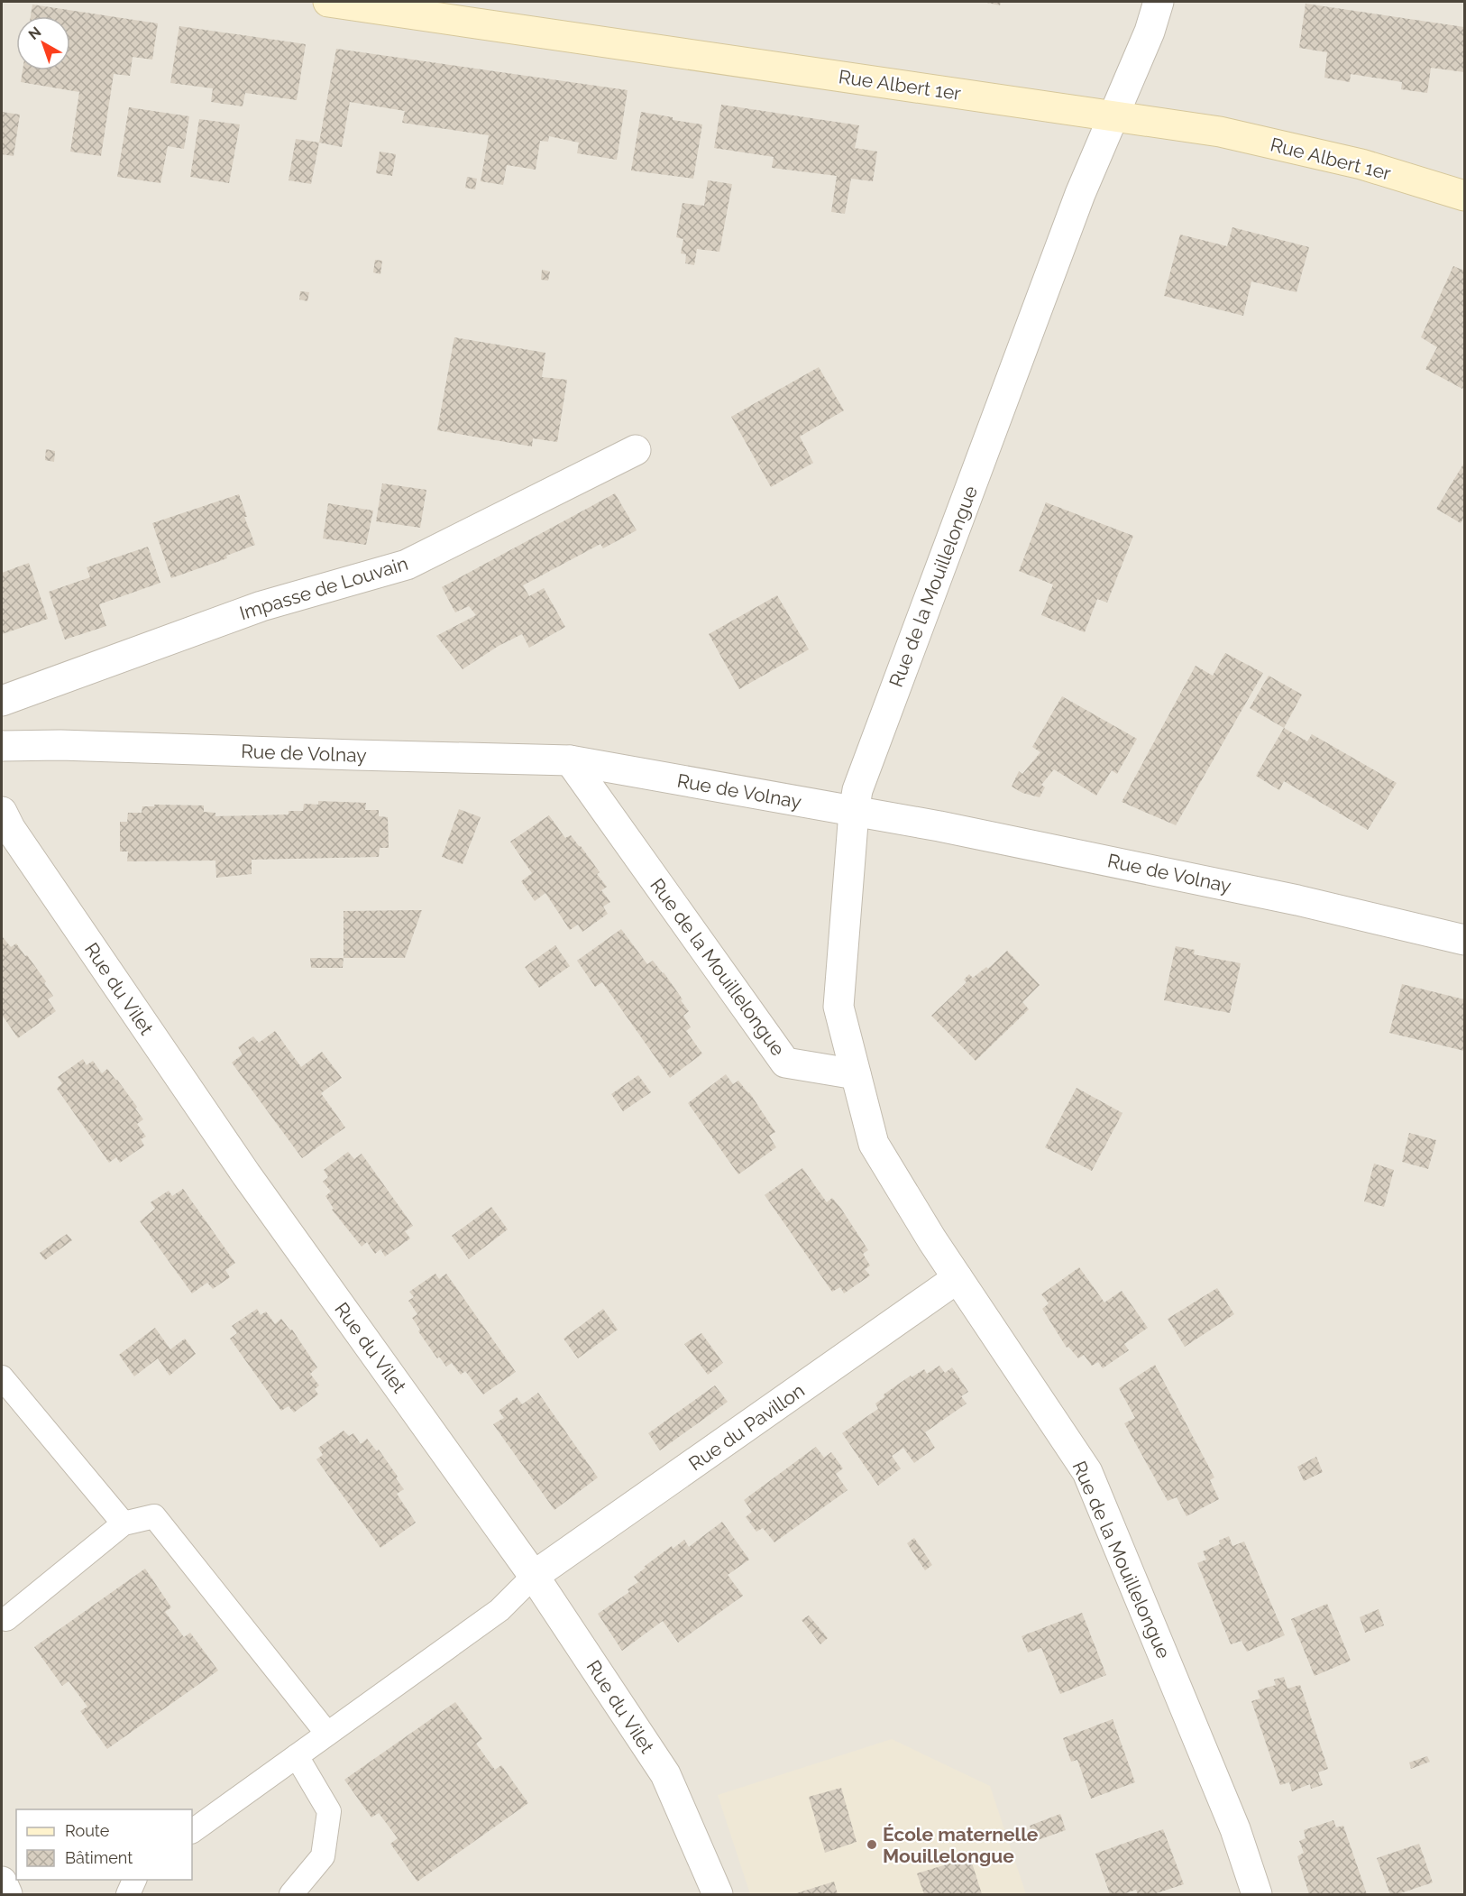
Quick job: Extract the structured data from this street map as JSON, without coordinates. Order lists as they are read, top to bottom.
{
  "streets": {
    "main road": ["Rue Albert 1er"],
    "street": [
      "Rue de la Mouillelongue",
      "Impasse de Louvain",
      "Rue de Volnay",
      "Rue du Vilet",
      "Rue du Pavillon"
    ]
  },
  "crossings": [
    ["Rue Albert 1er", "Rue de la Mouillelongue"],
    ["Rue de la Mouillelongue", "Rue de Volnay"],
    ["Rue de la Mouillelongue", "Rue du Pavillon"],
    ["Rue du Vilet", "Rue du Pavillon"]
  ],
  "places": ["École maternelle Mouillelongue"],
  "legend": ["Route", "Bâtiment"],
  "north": "top left"
}
